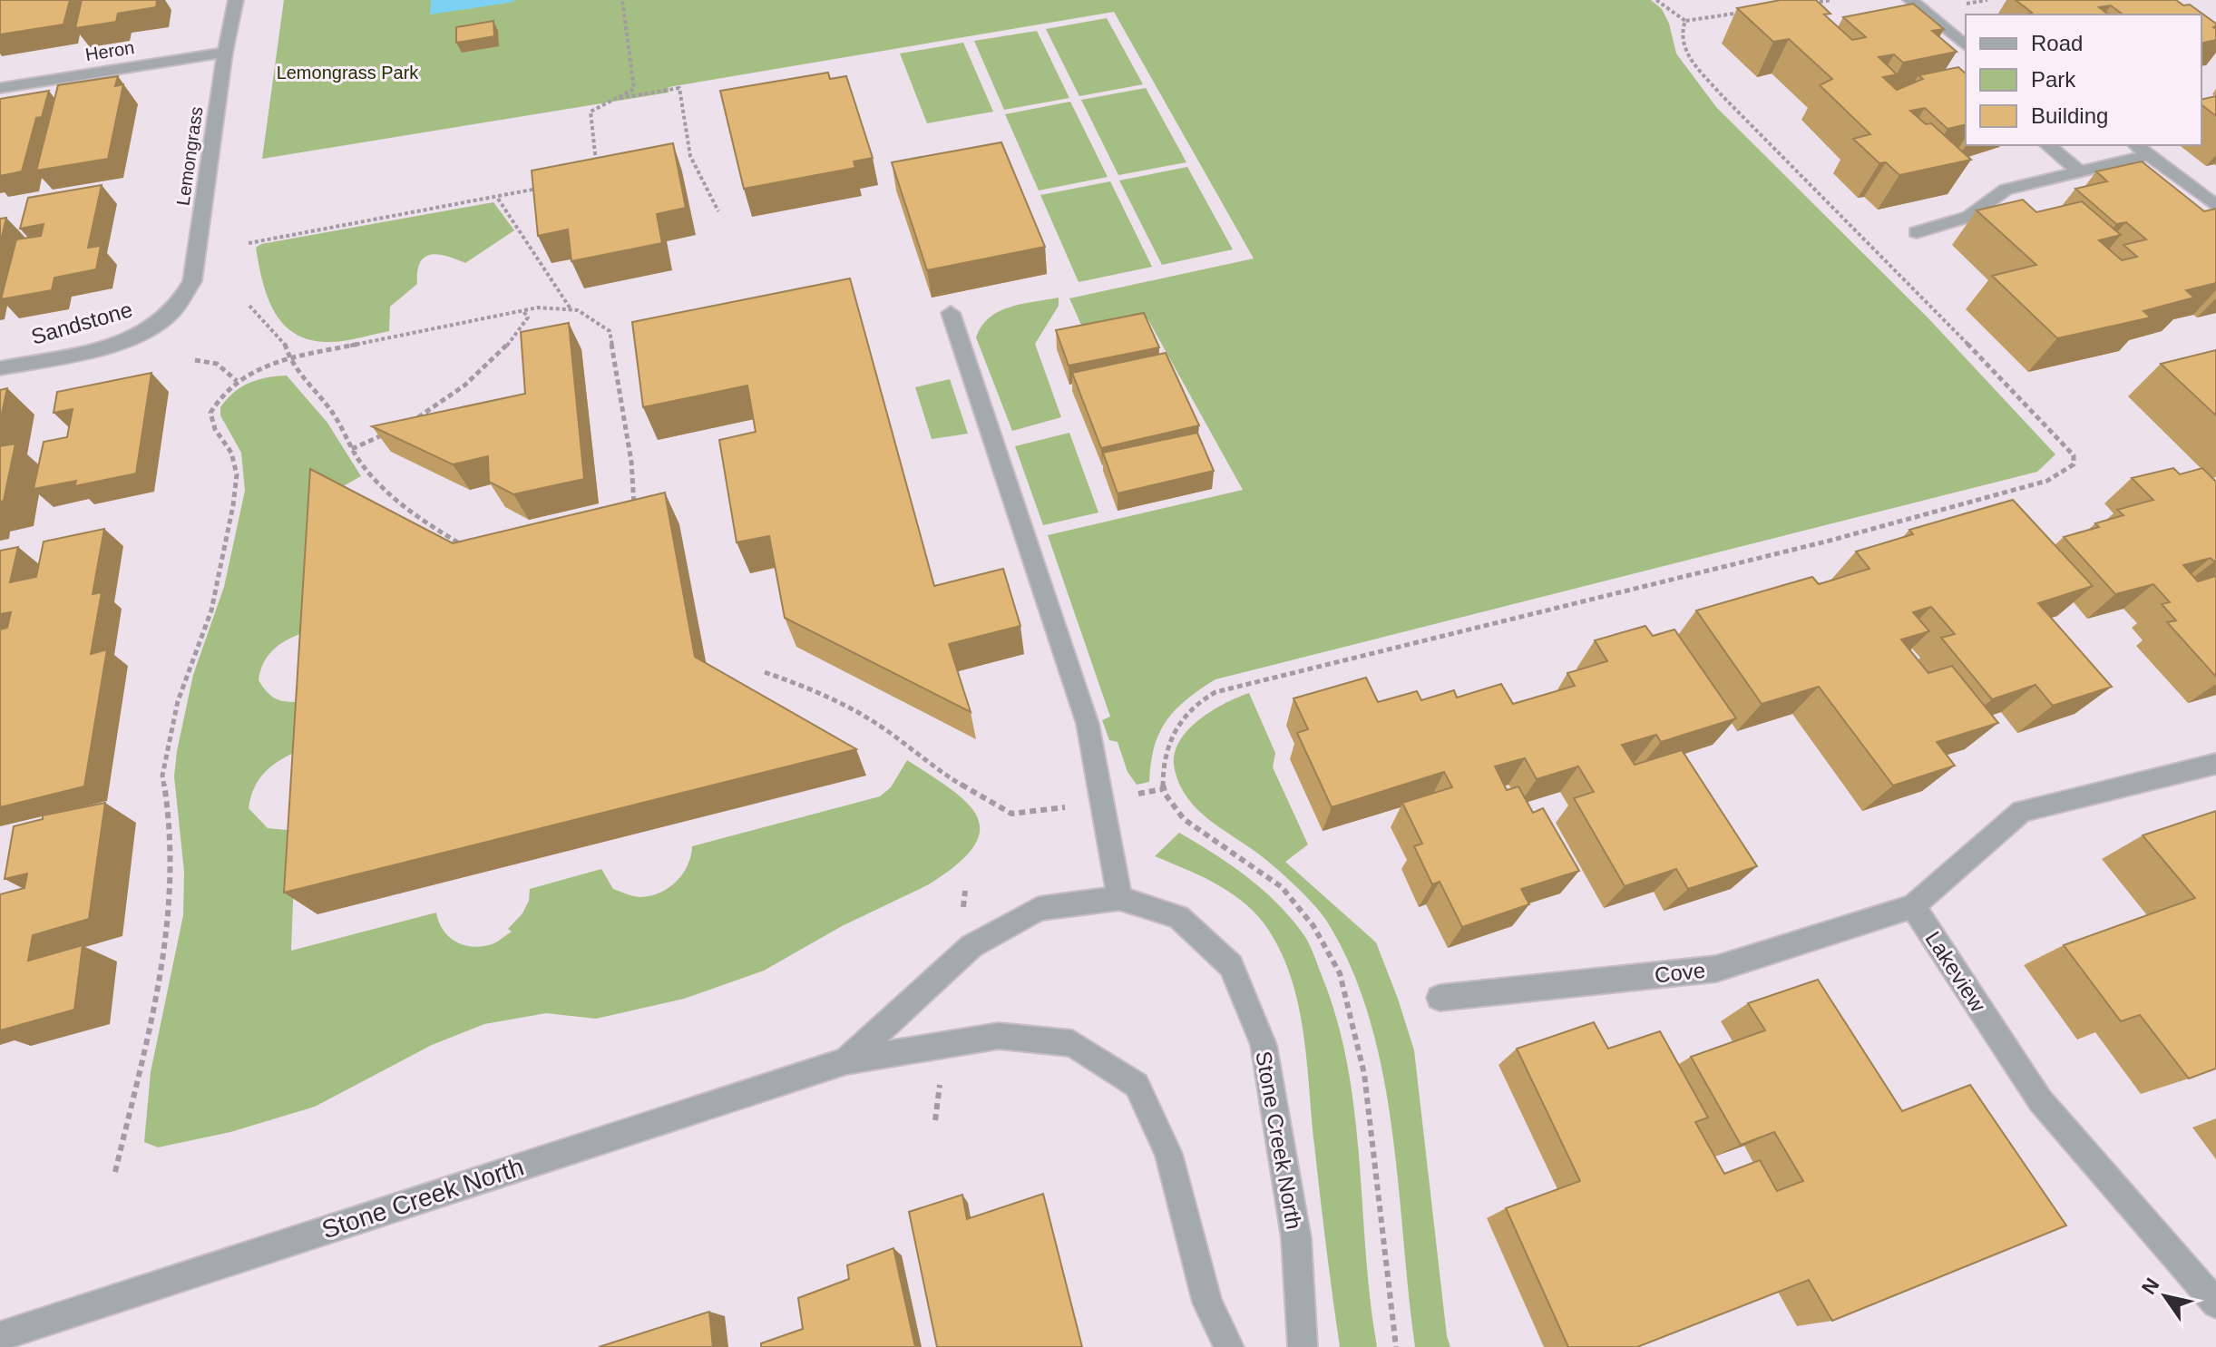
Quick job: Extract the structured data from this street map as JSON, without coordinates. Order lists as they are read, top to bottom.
{
  "streets": {
    "street": [
      "Heron",
      "Lemongrass",
      "Sandstone",
      "Lakeview",
      "Cove",
      "Stone Creek North"
    ]
  },
  "crossings": [
    ["Heron", "Lemongrass"],
    ["Lemongrass", "Sandstone"],
    ["Lakeview", "Cove"]
  ],
  "parks": ["Lemongrass Park"],
  "legend": ["Road", "Park", "Building"],
  "north": "top left"
}
